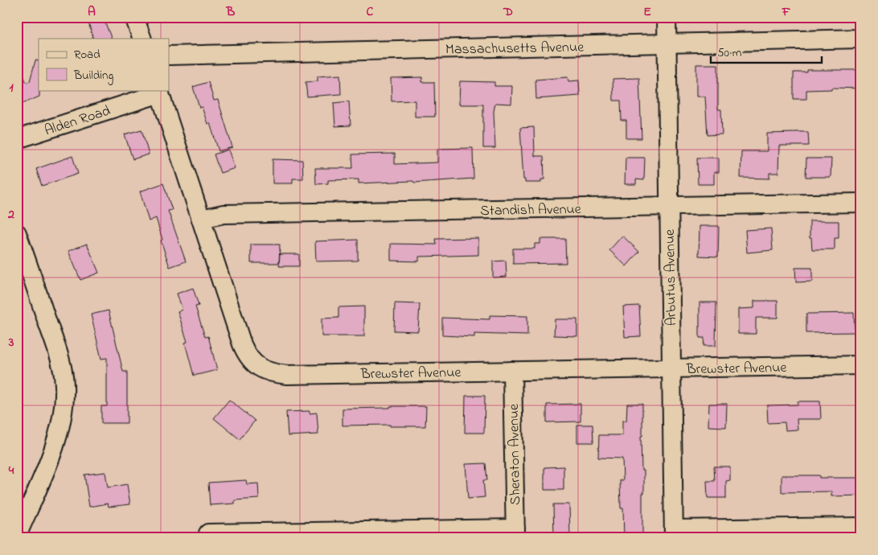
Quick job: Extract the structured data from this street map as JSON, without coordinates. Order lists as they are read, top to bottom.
{
  "streets": {
    "street": [
      "Massachusetts Avenue",
      "Alden Road",
      "Standish Avenue",
      "Arbutus Avenue",
      "Brewster Avenue",
      "Sheraton Avenue"
    ]
  },
  "crossings": [
    ["Massachusetts Avenue", "Arbutus Avenue"],
    ["Alden Road", "Brewster Avenue"],
    ["Standish Avenue", "Arbutus Avenue"],
    ["Standish Avenue", "Brewster Avenue"],
    ["Arbutus Avenue", "Brewster Avenue"],
    ["Brewster Avenue", "Sheraton Avenue"]
  ],
  "legend": ["Road", "Building"],
  "scale_bar": "50 m",
  "grid": {
    "columns": [
      "A",
      "B",
      "C",
      "D",
      "E",
      "F"
    ],
    "rows": [
      "1",
      "2",
      "3",
      "4"
    ]
  }
}
